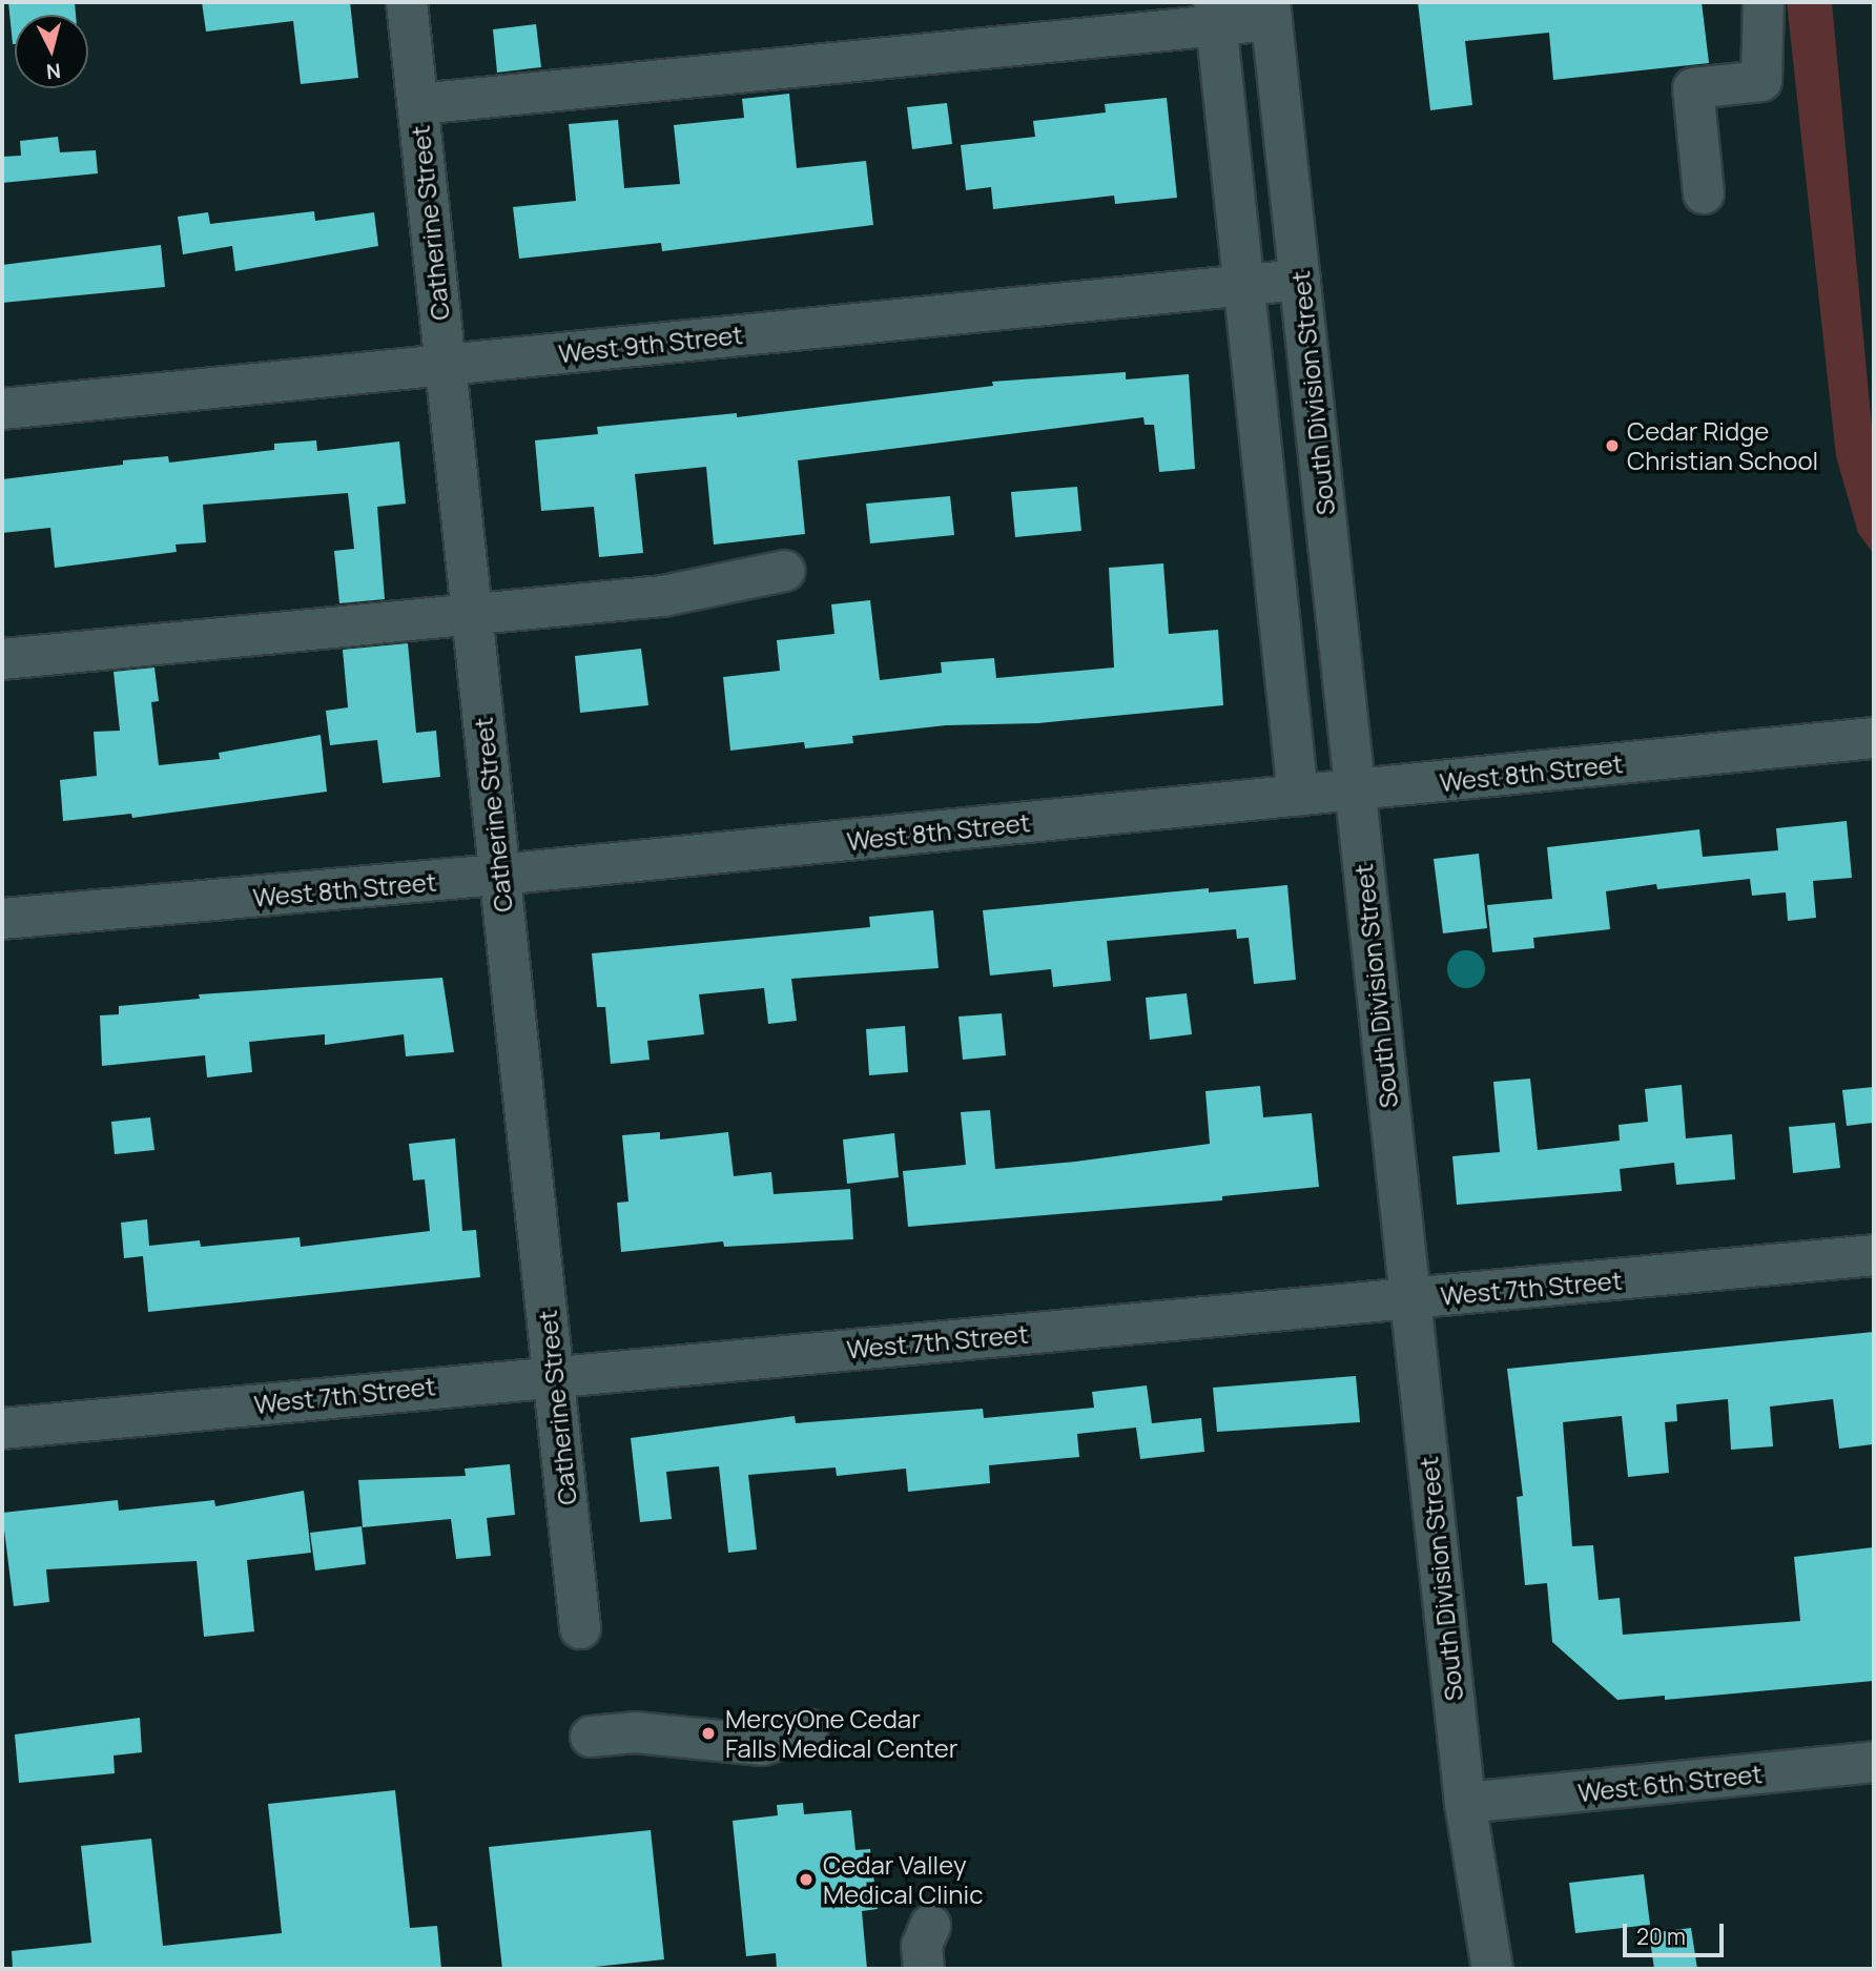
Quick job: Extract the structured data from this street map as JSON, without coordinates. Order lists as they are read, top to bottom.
{
  "streets": {
    "street": [
      "Catherine Street",
      "West 9th Street",
      "South Division Street",
      "West 8th Street",
      "West 7th Street",
      "West 6th Street"
    ]
  },
  "crossings": [
    ["Catherine Street", "West 9th Street"],
    ["Catherine Street", "West 8th Street"],
    ["Catherine Street", "West 7th Street"],
    ["West 9th Street", "South Division Street"],
    ["South Division Street", "West 8th Street"],
    ["South Division Street", "West 7th Street"],
    ["South Division Street", "West 6th Street"]
  ],
  "places": ["Cedar Ridge Christian School", "MercyOne Cedar Falls Medical Center", "Cedar Valley Medical Clinic"],
  "scale_bar": "20 m",
  "north": "bottom"
}
